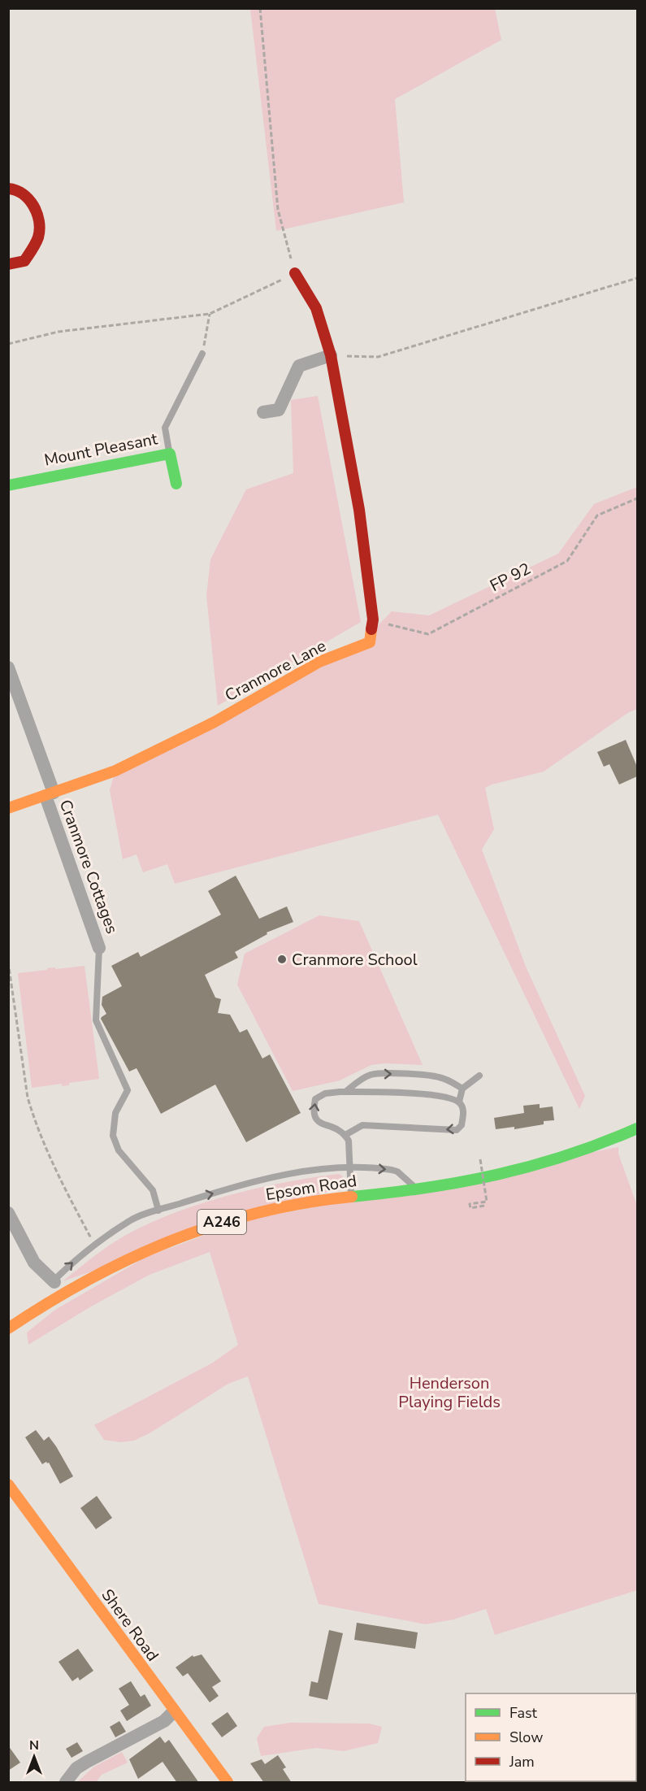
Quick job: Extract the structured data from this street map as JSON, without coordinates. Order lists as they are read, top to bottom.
{
  "streets": {
    "street": [
      "Mount Pleasant",
      "Cranmore Lane",
      "Cranmore Cottages",
      "Epsom Road",
      "A246",
      "Shere Road"
    ],
    "path": ["FP 92"]
  },
  "crossings": [
    ["FP 92", "Cranmore Lane"],
    ["Cranmore Lane", "Cranmore Cottages"]
  ],
  "parks": ["Henderson Playing Fields"],
  "places": ["Cranmore School"],
  "legend": ["Fast", "Slow", "Jam"],
  "north": "top"
}
